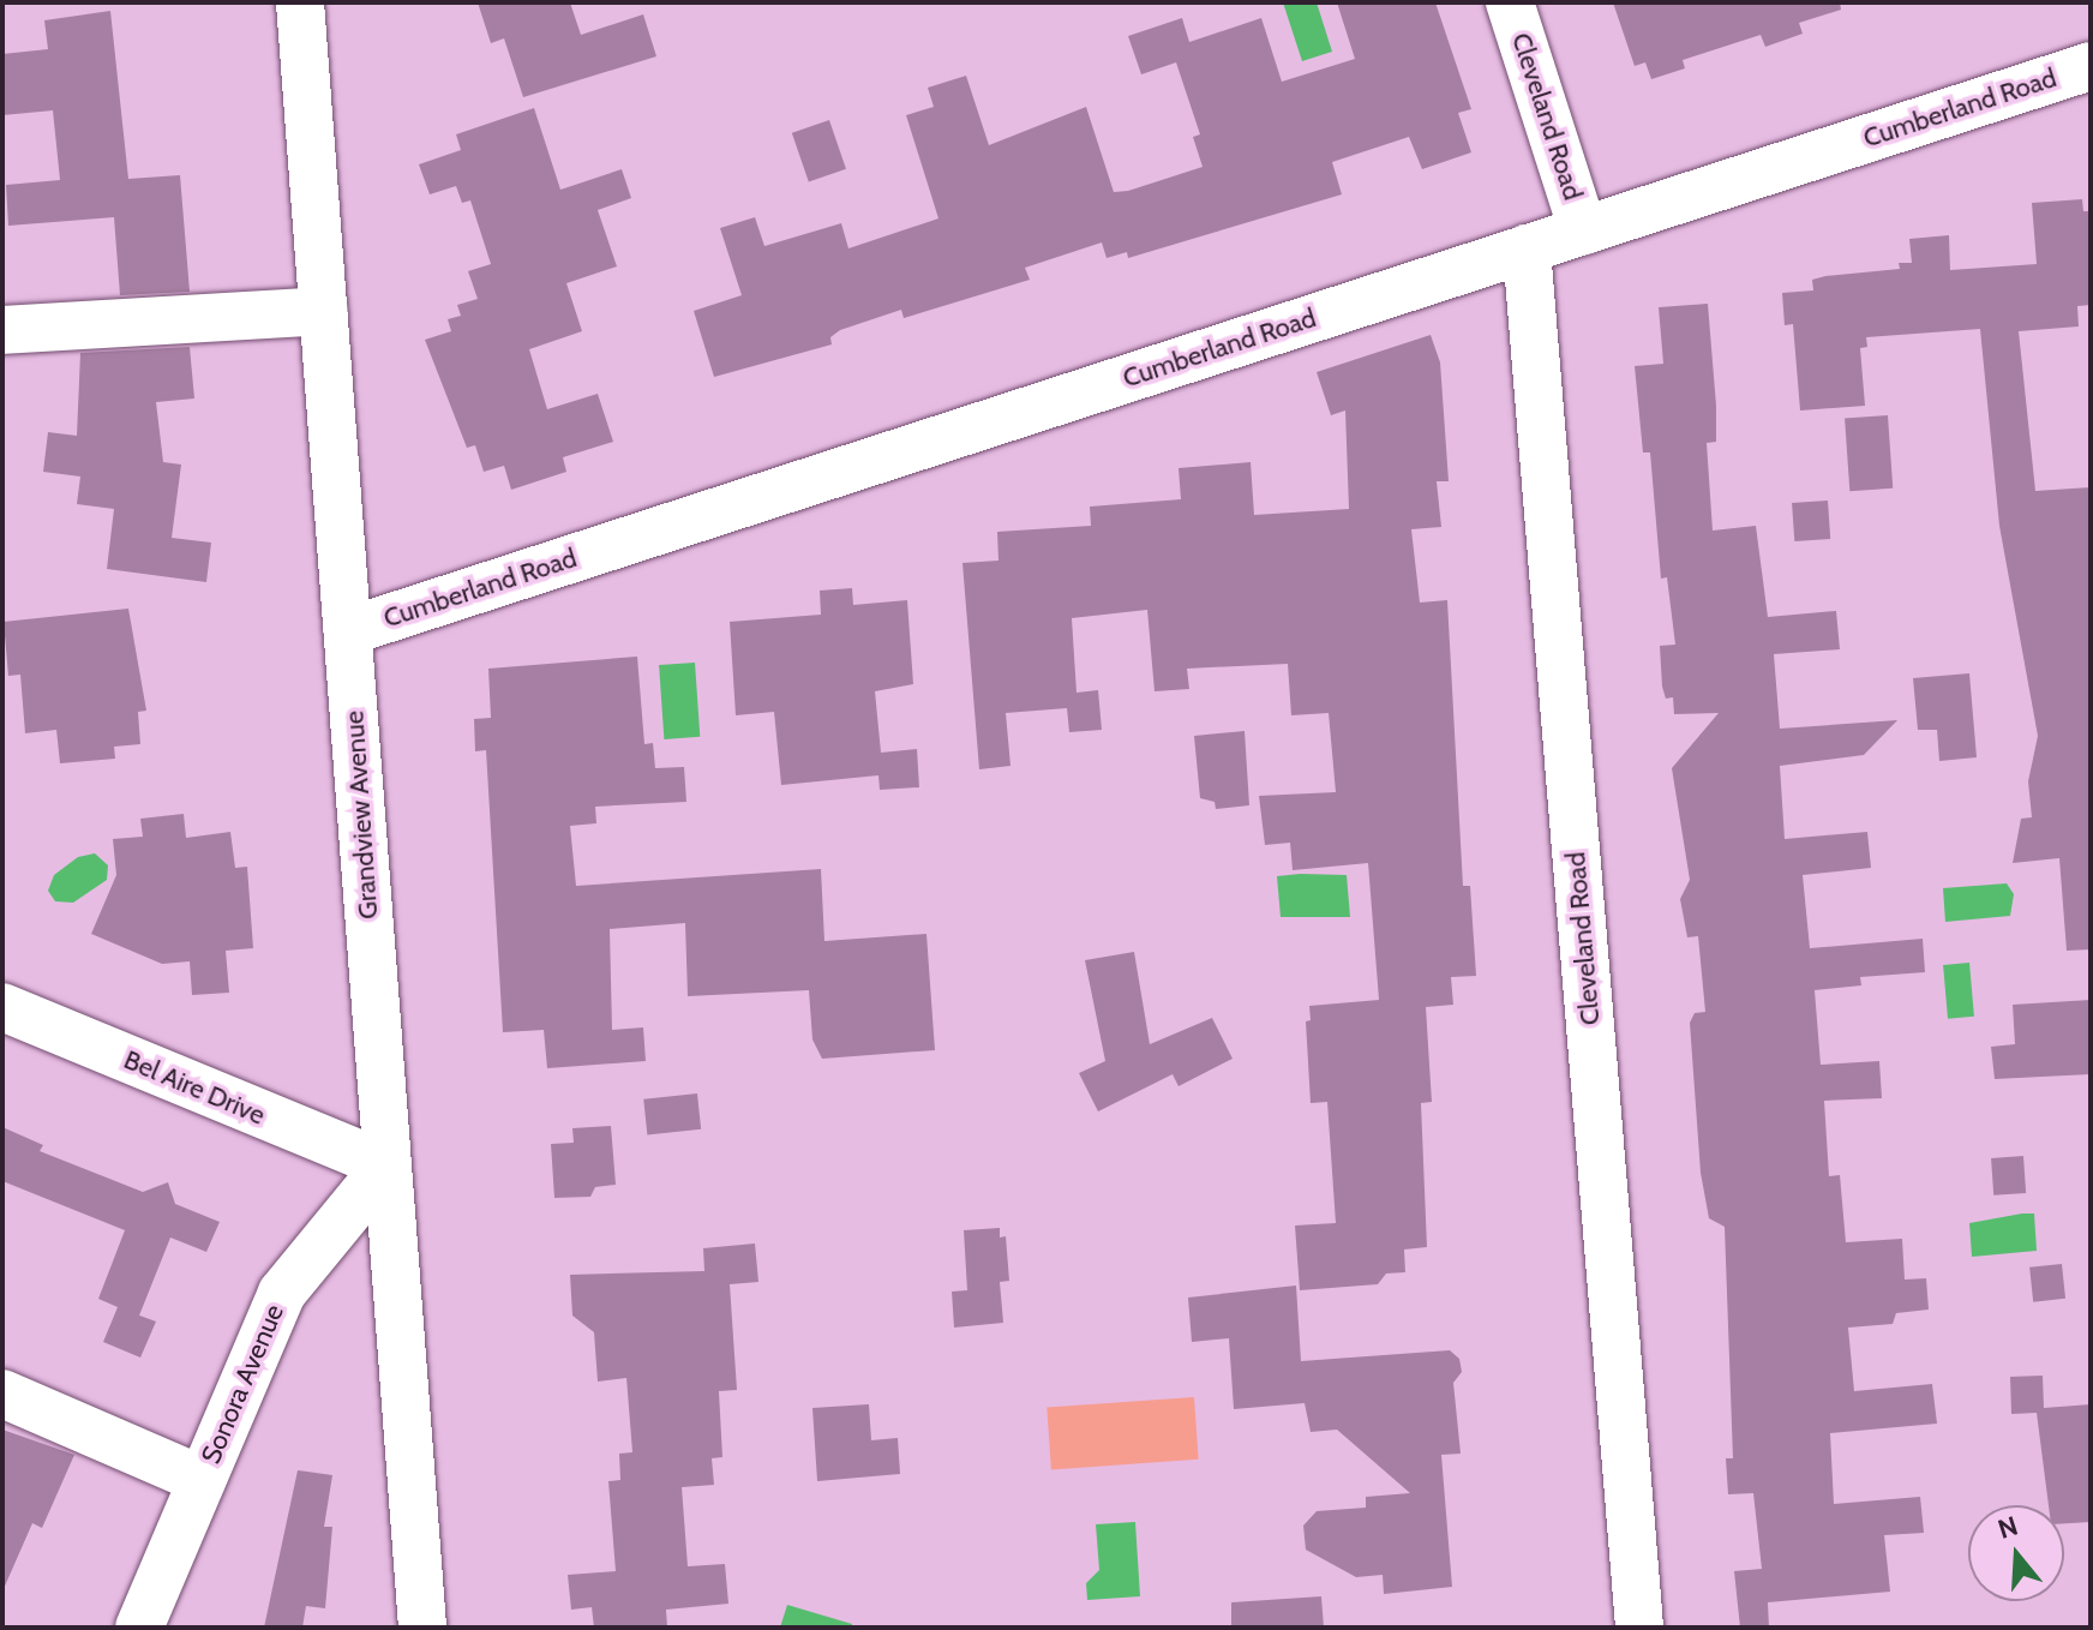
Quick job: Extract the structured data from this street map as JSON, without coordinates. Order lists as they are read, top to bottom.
{
  "streets": {
    "street": [
      "Cumberland Road",
      "Cleveland Road",
      "Grandview Avenue",
      "Bel Aire Drive",
      "Sonora Avenue"
    ]
  },
  "crossings": [
    ["Cumberland Road", "Cleveland Road"],
    ["Cumberland Road", "Grandview Avenue"],
    ["Grandview Avenue", "Bel Aire Drive"],
    ["Grandview Avenue", "Sonora Avenue"],
    ["Bel Aire Drive", "Sonora Avenue"]
  ],
  "north": "top"
}
